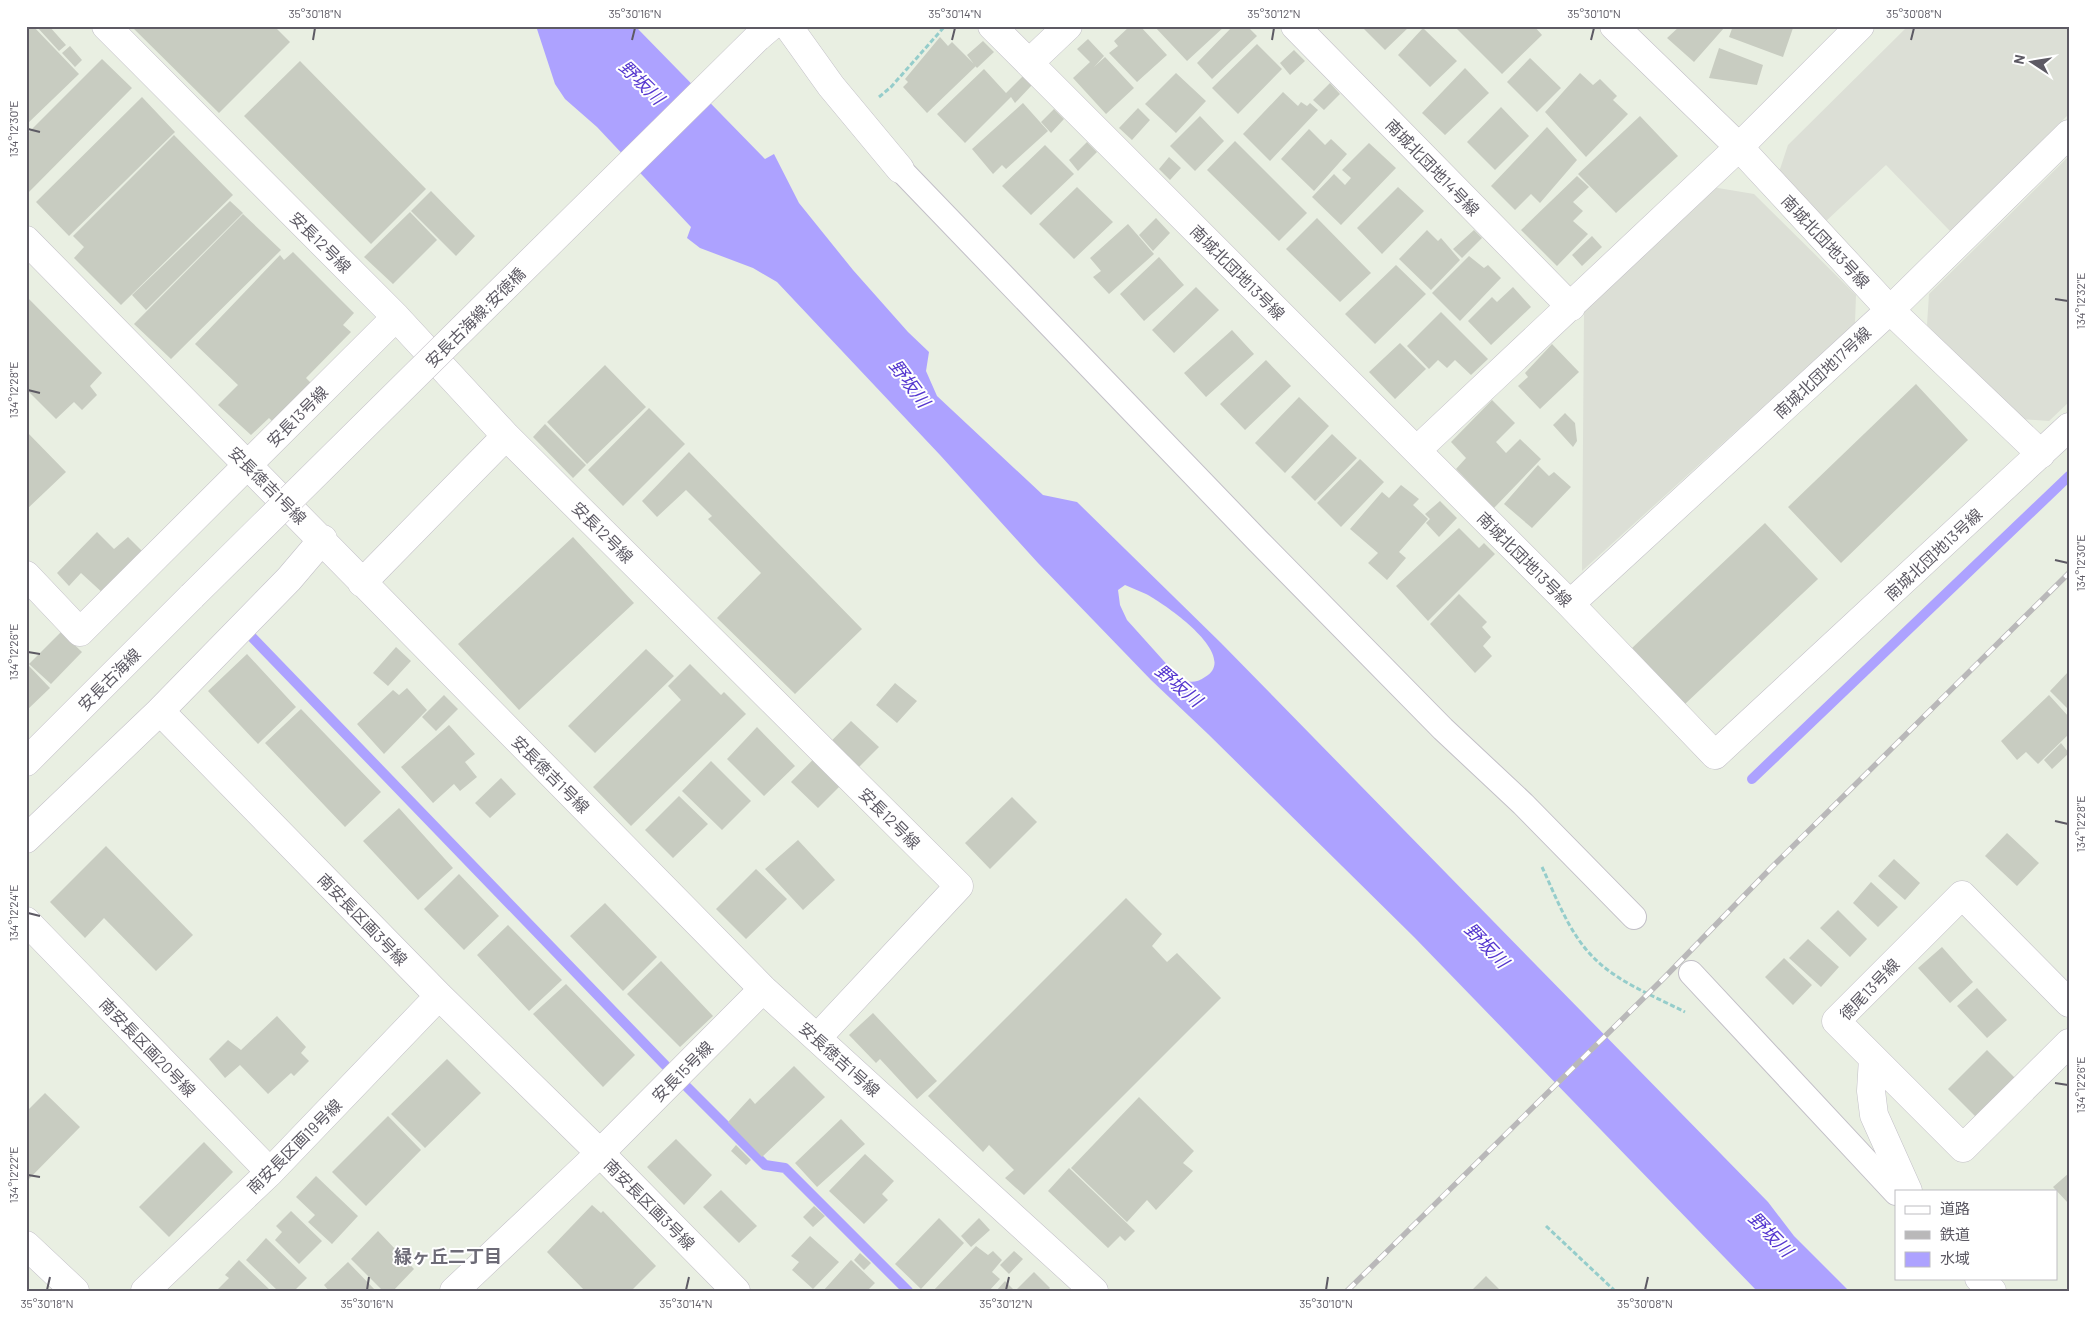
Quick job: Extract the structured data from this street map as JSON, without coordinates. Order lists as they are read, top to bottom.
{
  "streets": {
    "street": [
      "南城北団地14号線",
      "南城北団地3号線",
      "安長12号線",
      "南城北団地13号線",
      "安長古海線;安徳橋",
      "南城北団地17号線",
      "安長13号線",
      "安長徳吉1号線",
      "安長古海線",
      "南安長区画3号線",
      "徳尾13号線",
      "南安長区画20号線",
      "安長15号線",
      "南安長区画19号線"
    ]
  },
  "crossings": [
    ["南城北団地3号線", "南城北団地13号線"],
    ["南城北団地3号線", "南城北団地17号線"],
    ["安長12号線", "安長13号線"],
    ["安長12号線", "安長徳吉1号線"],
    ["南城北団地13号線", "南城北団地17号線"],
    ["安長古海線;安徳橋", "安長古海線"],
    ["安長13号線", "安長徳吉1号線"],
    ["安長徳吉1号線", "安長15号線"],
    ["南安長区画3号線", "安長15号線"],
    ["南安長区画3号線", "南安長区画19号線"],
    ["南安長区画20号線", "南安長区画19号線"]
  ],
  "districts": ["緑ヶ丘二丁目"],
  "water": ["野坂川"],
  "legend": ["道路", "鉄道", "水域"],
  "north": "left",
  "coordinates": [
    "35°30'18\"N",
    "35°30'16\"N",
    "35°30'14\"N",
    "35°30'12\"N",
    "35°30'10\"N",
    "35°30'08\"N",
    "134°12'30\"E",
    "134°12'32\"E",
    "134°12'28\"E",
    "134°12'26\"E",
    "134°12'24\"E",
    "134°12'22\"E"
  ]
}
